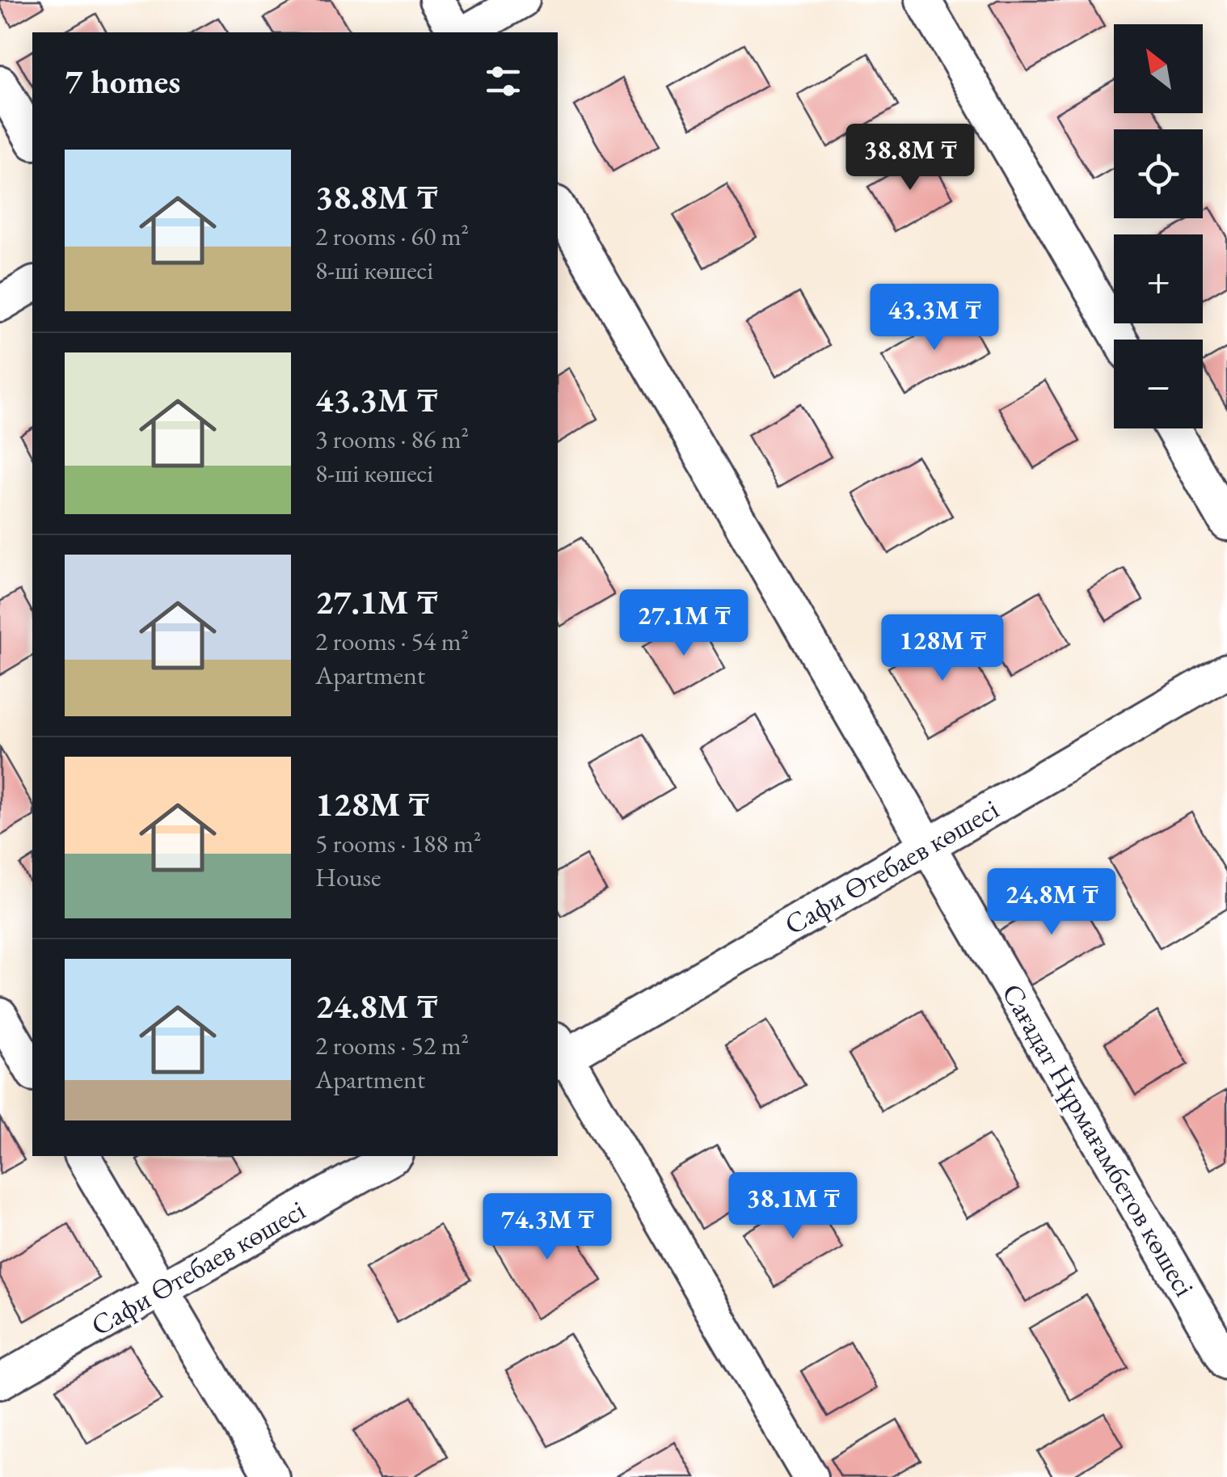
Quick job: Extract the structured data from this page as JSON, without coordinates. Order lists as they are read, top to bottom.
{
  "streets": {
    "street": ["Сафи Өтебаев көшесі", "Сағадат Нұрмағамбетов көшесі"]
  },
  "crossings": [
    ["Сафи Өтебаев көшесі", "Сағадат Нұрмағамбетов көшесі"]
  ],
  "north": "top left",
  "page": {
    "map_buttons": ["+", "−"],
    "heading": "7 homes",
    "price": [
      "38.8M ₸",
      "43.3M ₸",
      "27.1M ₸",
      "128M ₸",
      "24.8M ₸",
      "38.1M ₸",
      "74.3M ₸"
    ],
    "list": [
      {
        "name": "38.8M ₸",
        "note": "2 rooms · 60 m² · 8-шi көшесi"
      },
      {
        "name": "43.3M ₸",
        "note": "3 rooms · 86 m² · 8-шi көшесi"
      },
      {
        "name": "27.1M ₸",
        "note": "2 rooms · 54 m² · Apartment"
      },
      {
        "name": "128M ₸",
        "note": "5 rooms · 188 m² · House"
      },
      {
        "name": "24.8M ₸",
        "note": "2 rooms · 52 m² · Apartment"
      }
    ]
  }
}
